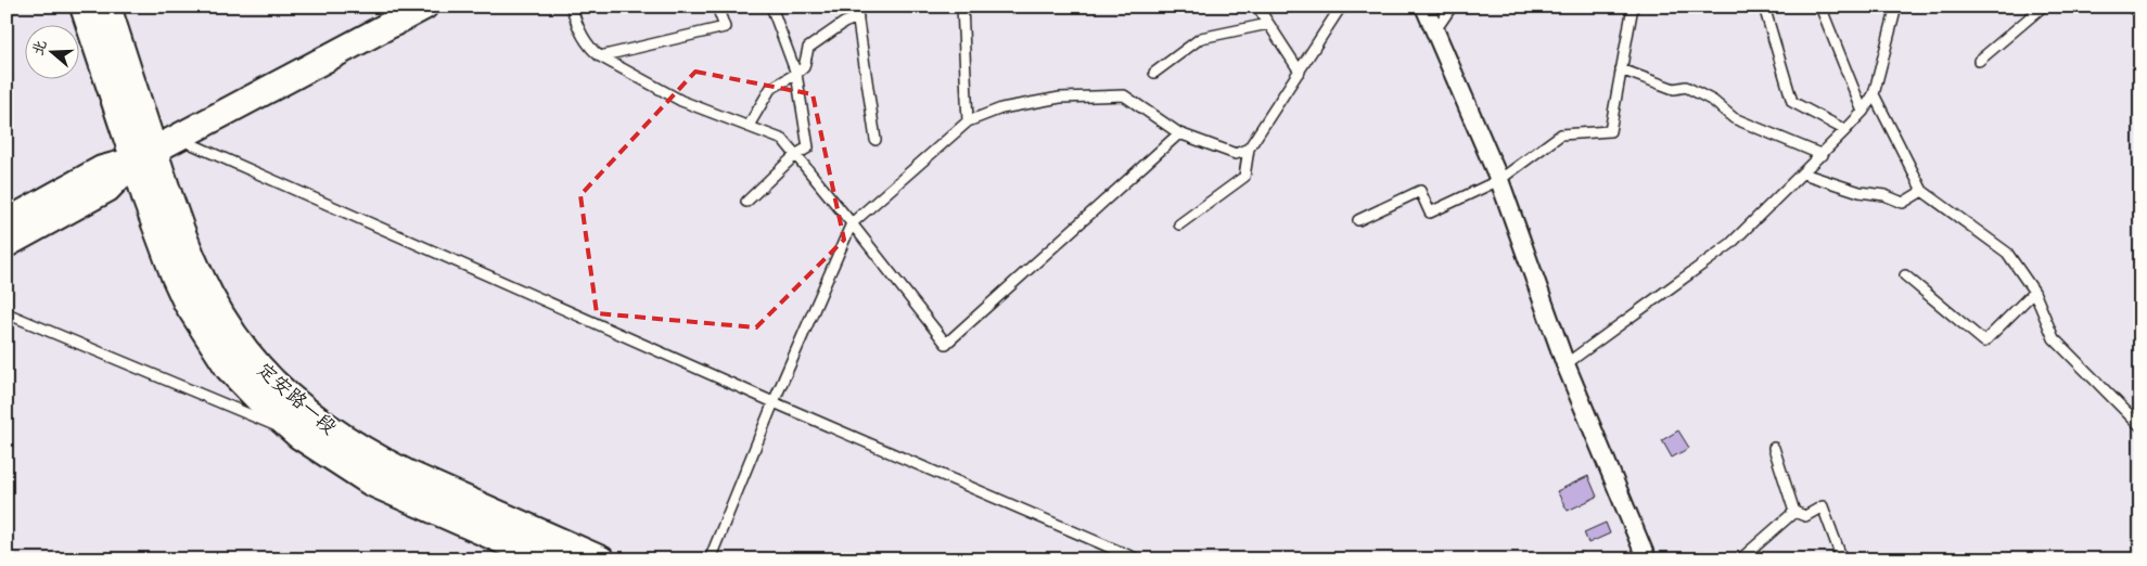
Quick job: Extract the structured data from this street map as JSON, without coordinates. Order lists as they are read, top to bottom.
{
  "streets": {
    "main road": ["定安路一段"]
  },
  "north": "left"
}
